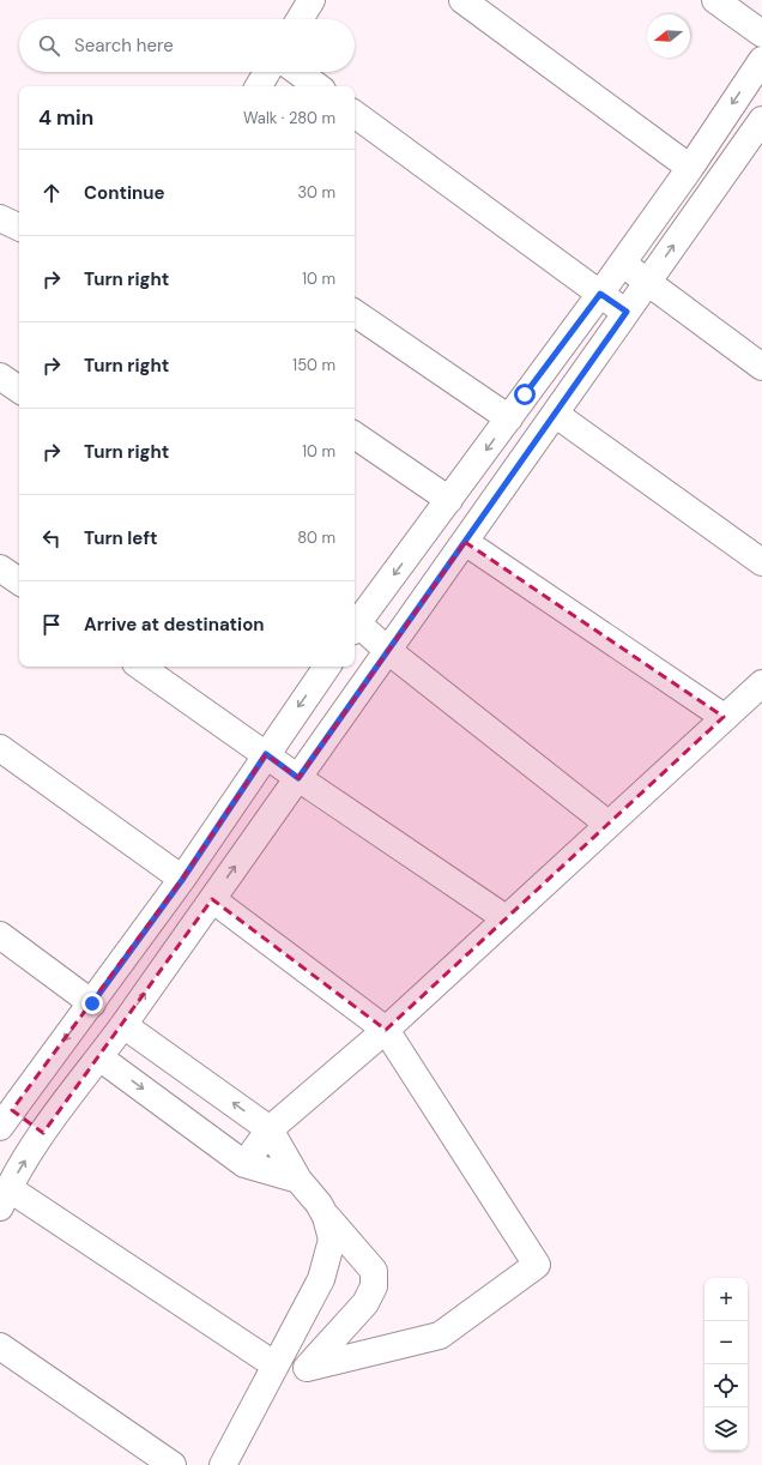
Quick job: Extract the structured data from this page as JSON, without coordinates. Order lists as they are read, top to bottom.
{
  "north": "left",
  "page": {
    "search": "Search here",
    "heading": ["4 min", "Walk · 280 m"],
    "list": [
      ["Continue", "30 m"],
      ["Turn right", "10 m"],
      ["Turn right", "150 m"],
      ["Turn right", "10 m"],
      ["Turn left", "80 m"],
      "Arrive at destination"
    ],
    "map_buttons": ["+", "−"]
  }
}
